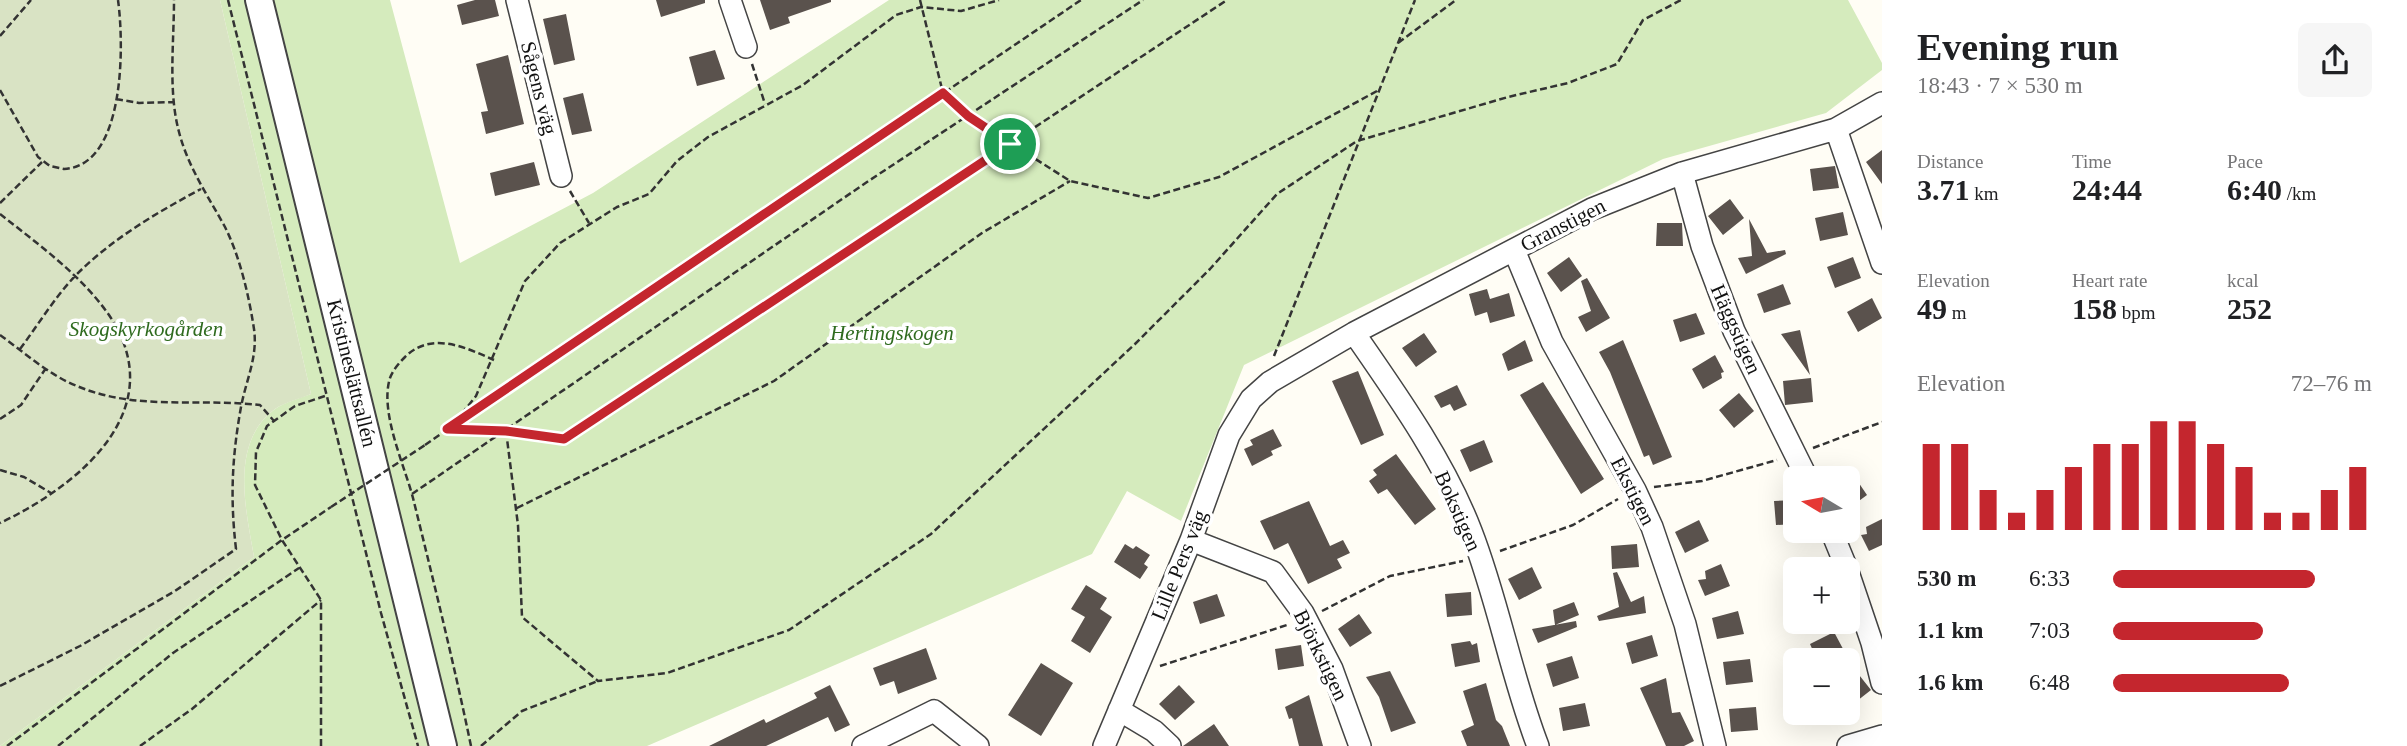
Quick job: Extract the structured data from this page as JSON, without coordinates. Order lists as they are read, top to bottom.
{
  "streets": {
    "street": [
      "Sågens väg",
      "Granstigen",
      "Häggstigen",
      "Kristineslättsallén",
      "Ekstigen",
      "Bokstigen",
      "Lille Pers väg",
      "Björkstigen"
    ]
  },
  "crossings": [
    ["Granstigen", "Häggstigen"],
    ["Granstigen", "Ekstigen"],
    ["Granstigen", "Bokstigen"],
    ["Granstigen", "Lille Pers väg"],
    ["Lille Pers väg", "Björkstigen"]
  ],
  "parks": ["Skogskyrkogården", "Hertingskogen"],
  "north": "left",
  "page": {
    "heading": ["Evening run", "18:43 · 7 × 530 m"],
    "stats": [
      ["Distance", "3.71 km"],
      ["Time", "24:44"],
      ["Pace", "6:40 /km"],
      ["Elevation", "49 m"],
      ["Heart rate", "158 bpm"],
      ["kcal", "252"]
    ],
    "chart": ["Elevation", "72–76 m"],
    "map_buttons": ["+", "−"],
    "list": [
      {
        "name": "530 m",
        "note": "6:33"
      },
      {
        "name": "1.1 km",
        "note": "7:03"
      },
      {
        "name": "1.6 km",
        "note": "6:48"
      }
    ]
  }
}
